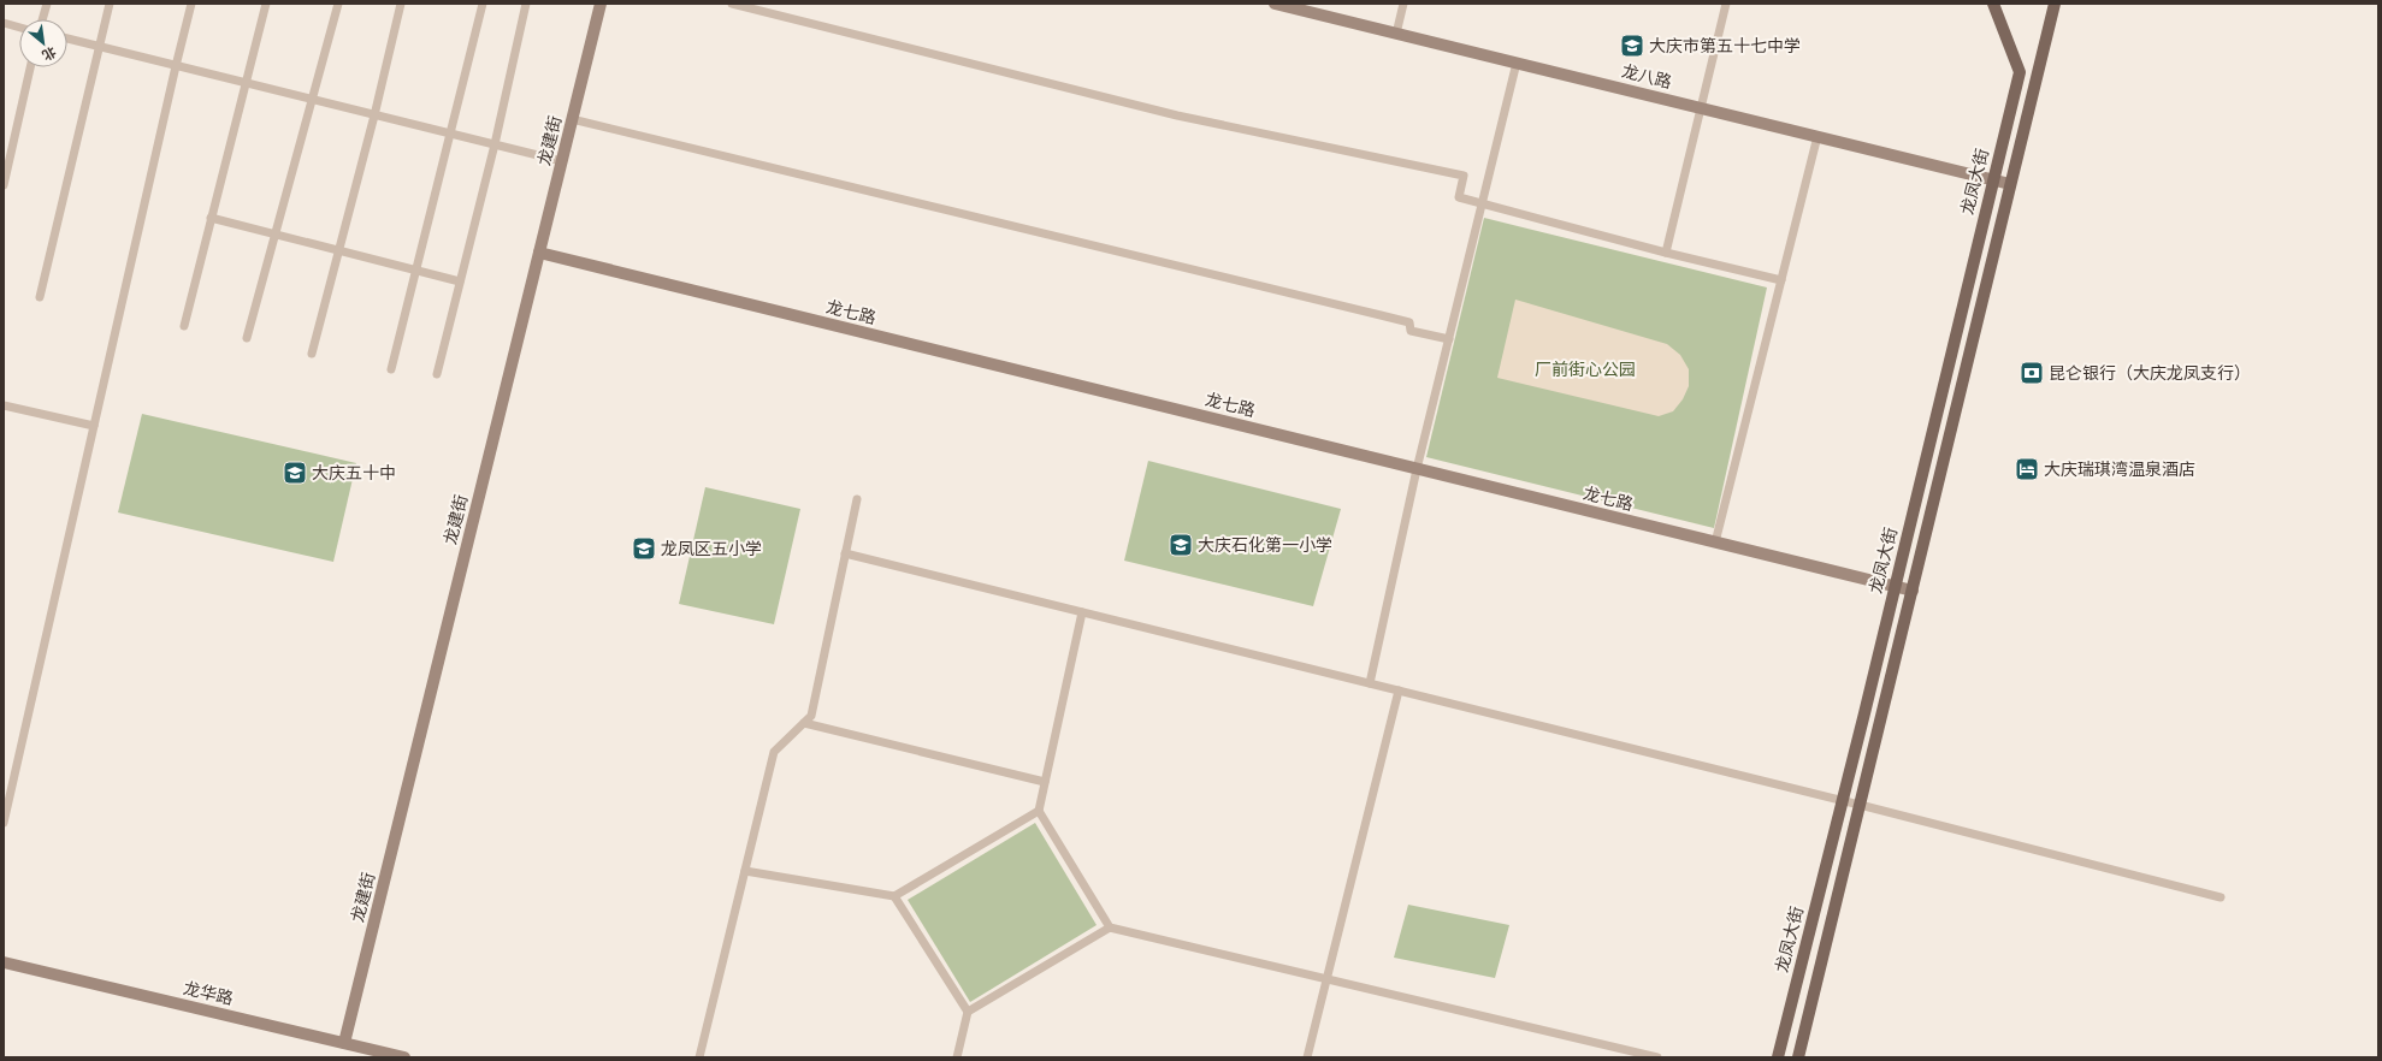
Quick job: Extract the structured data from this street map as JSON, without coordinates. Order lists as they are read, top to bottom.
{
  "streets": {
    "main road": ["龙凤大街"],
    "street": [
      "龙八路",
      "龙建街",
      "龙七路",
      "龙华路"
    ]
  },
  "crossings": [
    ["龙八路", "龙凤大街"],
    ["龙建街", "龙七路"],
    ["龙建街", "龙华路"],
    ["龙凤大街", "龙七路"]
  ],
  "parks": ["厂前街心公园"],
  "places": {
    "school or university": [
      "大庆市第五十七中学",
      "大庆五十中",
      "大庆石化第一小学",
      "龙凤区五小学"
    ],
    "bank": ["昆仑银行（大庆龙凤支行）"],
    "hotel": ["大庆瑞琪湾温泉酒店"]
  },
  "north": "bottom right"
}
